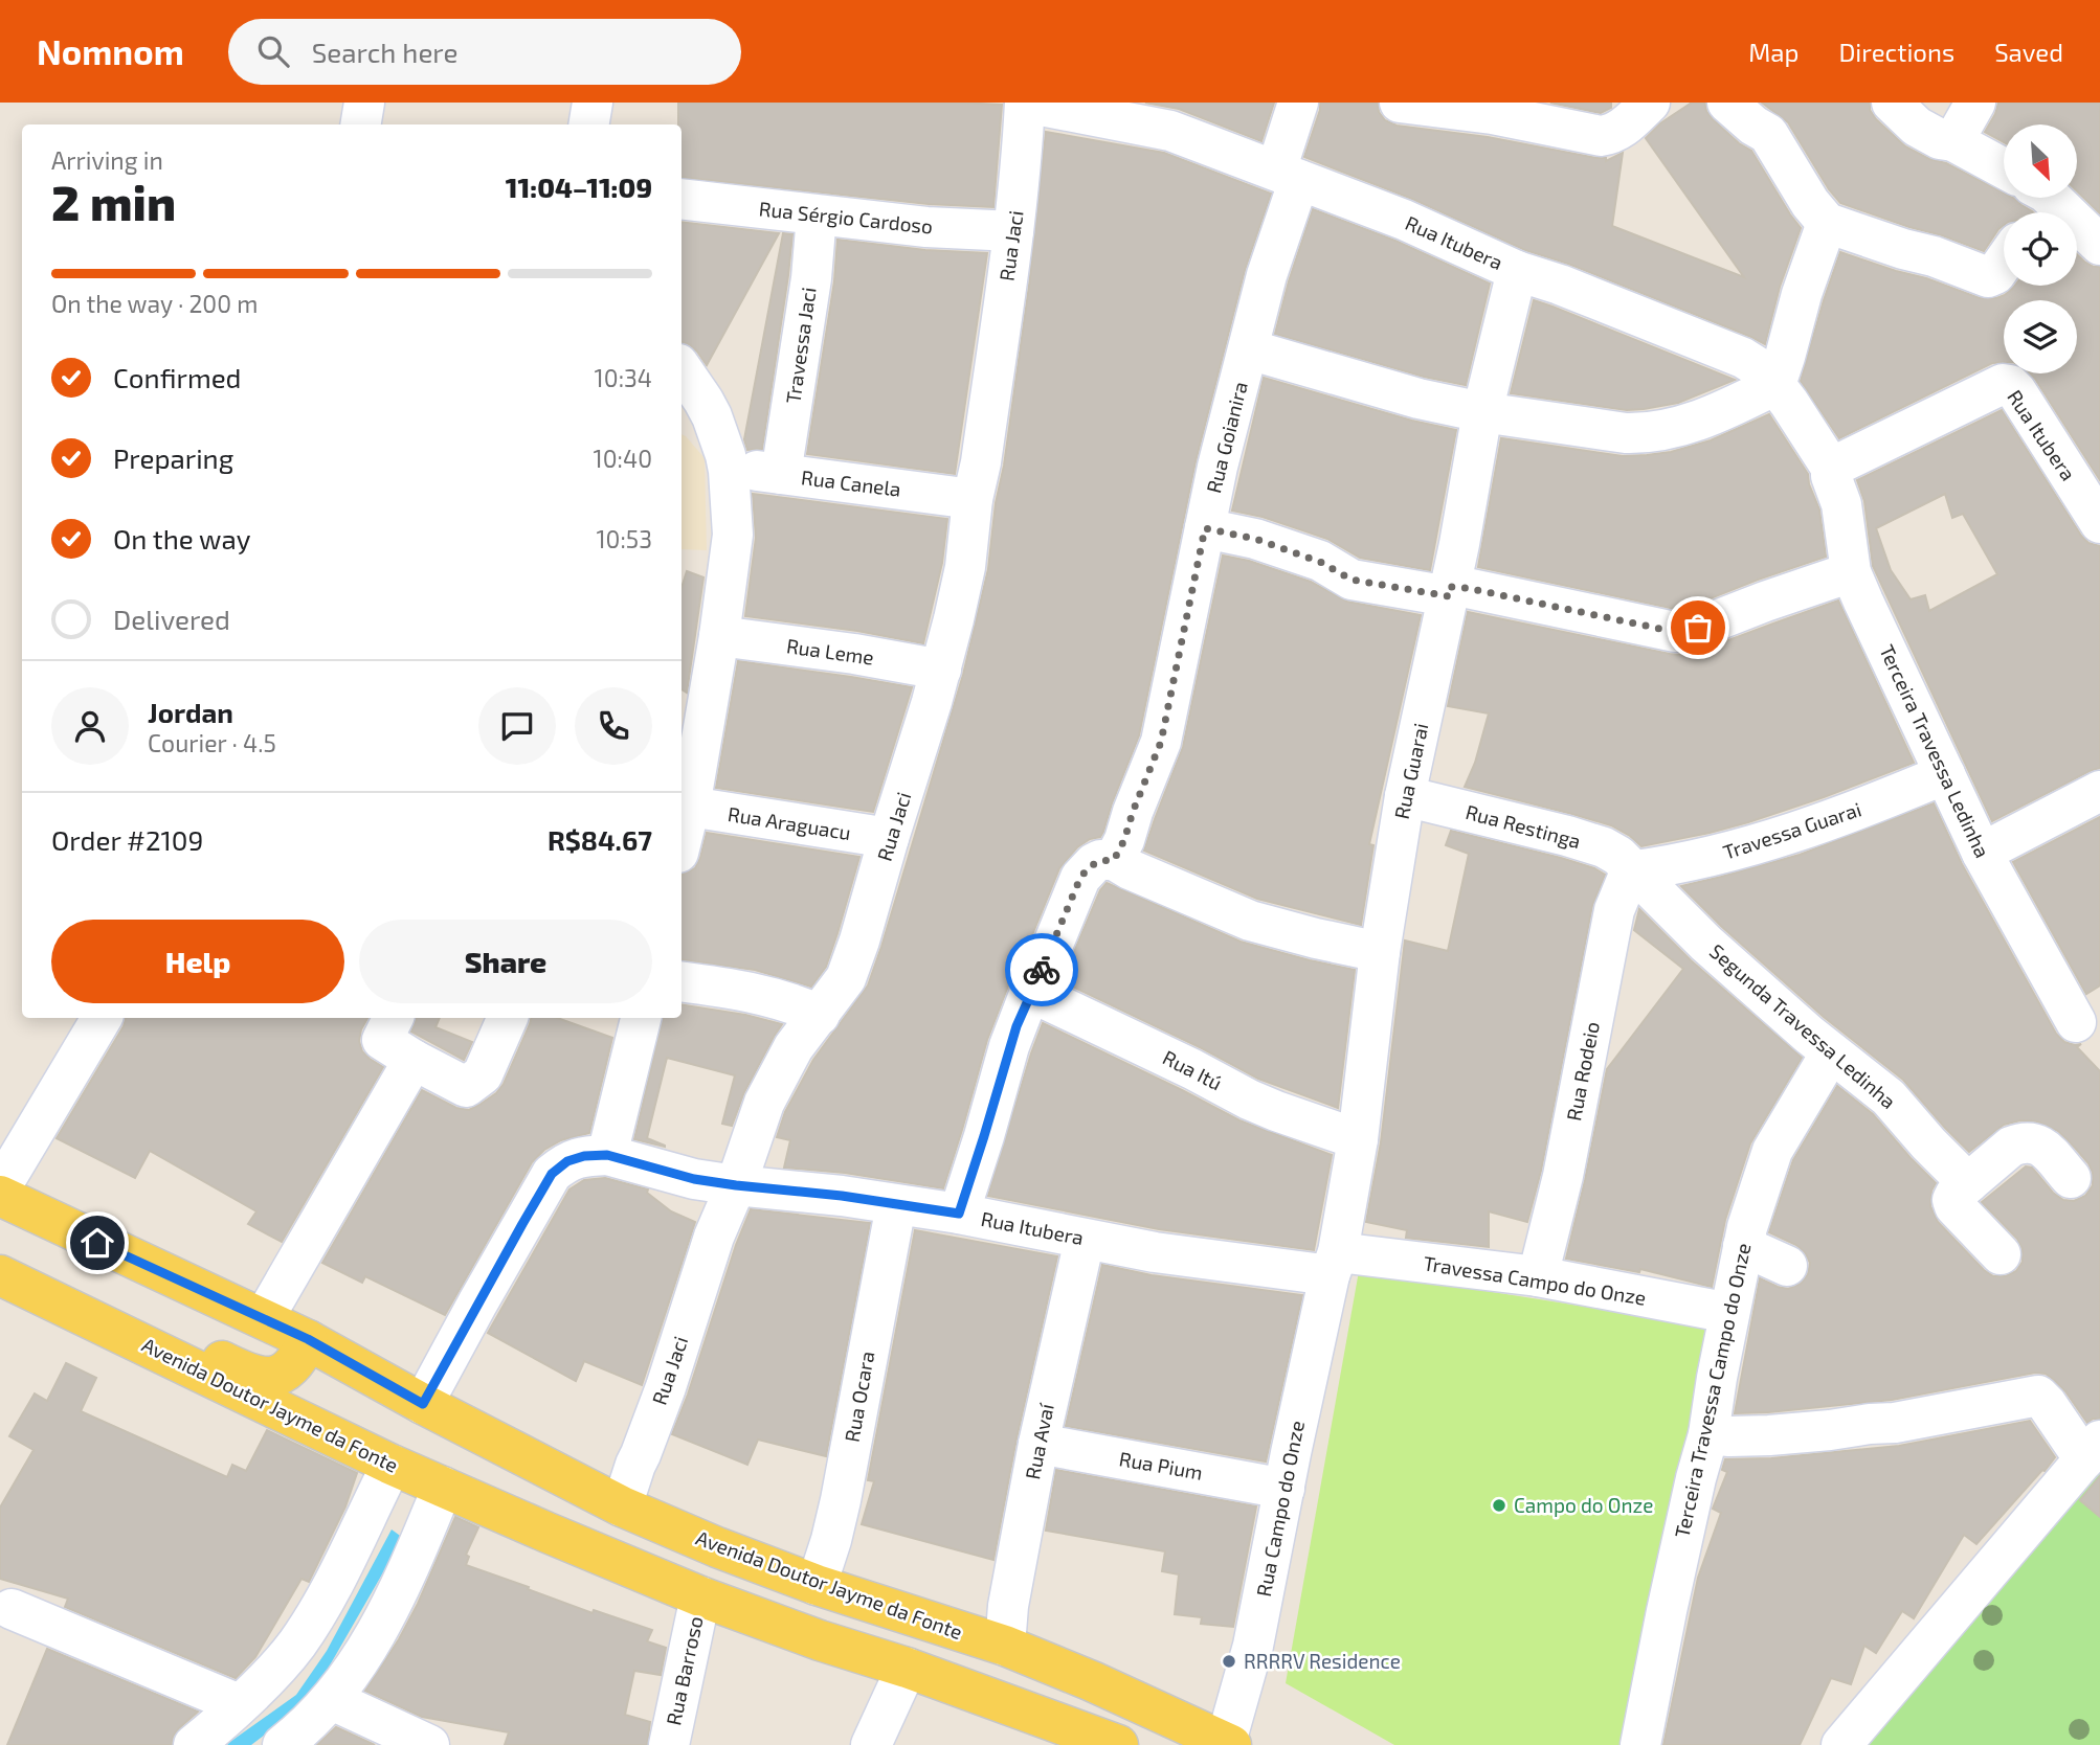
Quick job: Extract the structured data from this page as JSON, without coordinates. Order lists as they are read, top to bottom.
{
  "streets": {
    "main road": ["Avenida Doutor Jayme da Fonte"],
    "street": [
      "Rua Sérgio Cardoso",
      "Rua Itubera",
      "Rua Jaci",
      "Travessa Jaci",
      "Rua Goianira",
      "Rua Canela",
      "Rua Leme",
      "Terceira Travessa Ledinha",
      "Rua Guarai",
      "Rua Araguacu",
      "Rua Restinga",
      "Travessa Guarai",
      "Segunda Travessa Ledinha",
      "Rua Itú",
      "Rua Rodeio",
      "Travessa Campo do Onze",
      "Terceira Travessa Campo do Onze",
      "Rua Ocara",
      "Rua Avaí",
      "Rua Pium",
      "Rua Campo do Onze",
      "Rua Barroso"
    ]
  },
  "crossings": [
    ["Rua Sérgio Cardoso", "Rua Jaci"],
    ["Rua Sérgio Cardoso", "Travessa Jaci"],
    ["Rua Itubera", "Rua Jaci"],
    ["Rua Itubera", "Rua Goianira"],
    ["Rua Itubera", "Terceira Travessa Ledinha"],
    ["Rua Itubera", "Rua Guarai"],
    ["Rua Itubera", "Travessa Campo do Onze"],
    ["Rua Itubera", "Rua Ocara"],
    ["Rua Itubera", "Rua Avaí"],
    ["Rua Itubera", "Rua Campo do Onze"],
    ["Rua Jaci", "Rua Canela"],
    ["Rua Jaci", "Rua Leme"],
    ["Rua Jaci", "Rua Araguacu"],
    ["Rua Jaci", "Avenida Doutor Jayme da Fonte"],
    ["Travessa Jaci", "Rua Canela"],
    ["Terceira Travessa Ledinha", "Travessa Guarai"],
    ["Rua Guarai", "Rua Restinga"],
    ["Rua Guarai", "Rua Itú"],
    ["Rua Guarai", "Travessa Campo do Onze"],
    ["Rua Guarai", "Rua Campo do Onze"],
    ["Rua Restinga", "Travessa Guarai"],
    ["Rua Restinga", "Segunda Travessa Ledinha"],
    ["Rua Restinga", "Rua Rodeio"],
    ["Travessa Guarai", "Segunda Travessa Ledinha"],
    ["Travessa Guarai", "Rua Rodeio"],
    ["Segunda Travessa Ledinha", "Rua Rodeio"],
    ["Segunda Travessa Ledinha", "Terceira Travessa Campo do Onze"],
    ["Rua Rodeio", "Travessa Campo do Onze"],
    ["Travessa Campo do Onze", "Terceira Travessa Campo do Onze"],
    ["Travessa Campo do Onze", "Rua Campo do Onze"],
    ["Rua Ocara", "Avenida Doutor Jayme da Fonte"],
    ["Avenida Doutor Jayme da Fonte", "Rua Avaí"],
    ["Avenida Doutor Jayme da Fonte", "Rua Campo do Onze"],
    ["Avenida Doutor Jayme da Fonte", "Rua Barroso"],
    ["Rua Avaí", "Rua Pium"],
    ["Rua Pium", "Rua Campo do Onze"]
  ],
  "places": ["Campo do Onze", "RRRRV Residence"],
  "north": "bottom right",
  "page": {
    "header": "Nomnom",
    "search": "Search here",
    "nav": ["Map", "Directions", "Saved"],
    "heading": ["2 min", "Arriving in", "11:04–11:09"],
    "panel": [
      "Jordan",
      "Courier · 4.5",
      "Order #2109",
      "R$84.67"
    ],
    "bar": "On the way · 200 m",
    "list": [
      ["Confirmed", "10:34"],
      ["Preparing", "10:40"],
      ["On the way", "10:53"],
      "Delivered"
    ],
    "buttons": ["Help", "Share"]
  }
}
